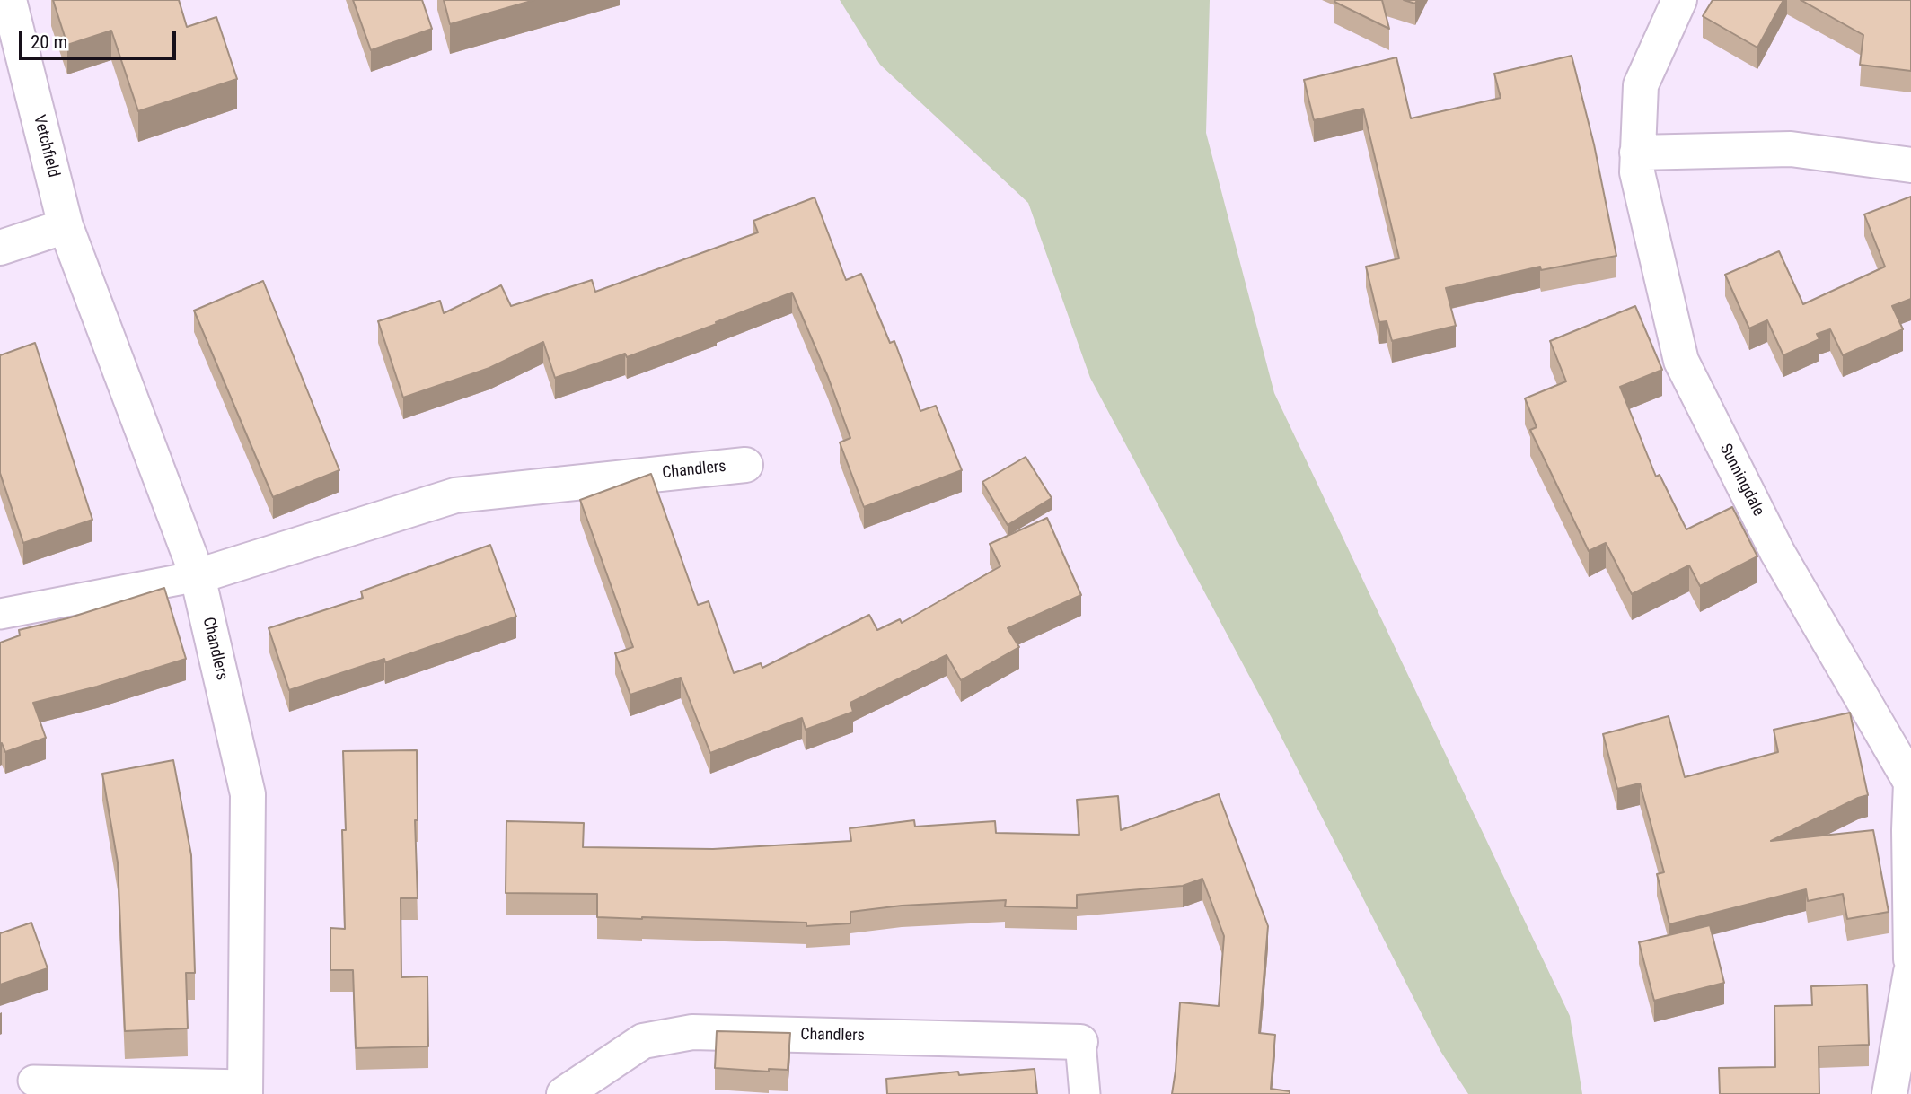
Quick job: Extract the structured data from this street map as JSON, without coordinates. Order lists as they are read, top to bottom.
{
  "streets": {
    "street": ["Vetchfield", "Chandlers", "Sunningdale"]
  },
  "crossings": [
    ["Vetchfield", "Chandlers"]
  ],
  "scale_bar": "20 m"
}
